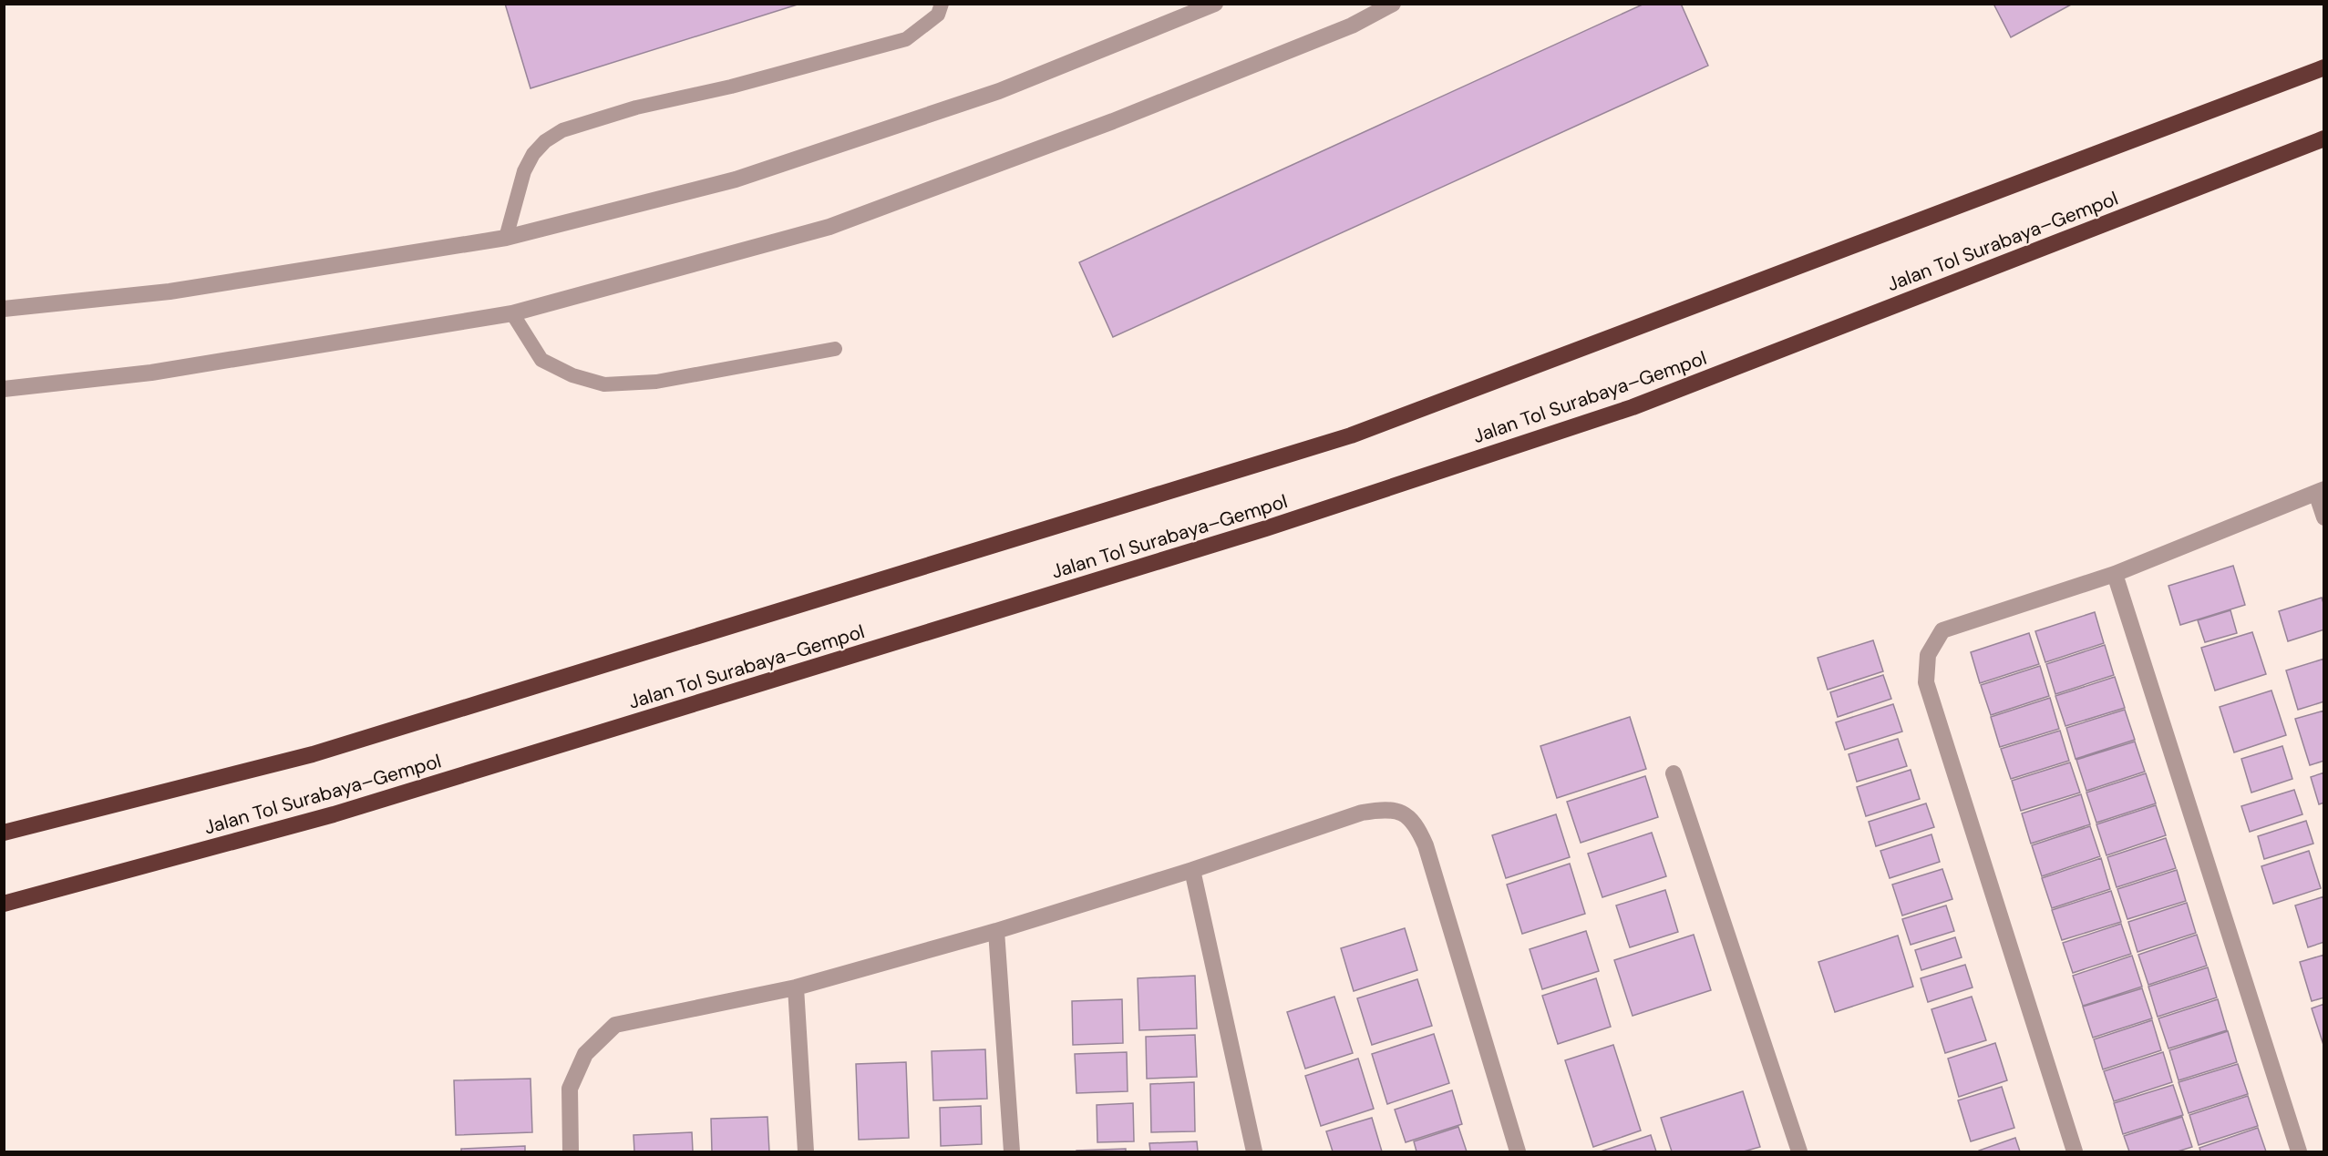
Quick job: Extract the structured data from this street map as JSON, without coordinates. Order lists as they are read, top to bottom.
{
  "streets": {
    "highway": ["Jalan Tol Surabaya–Gempol"]
  }
}
